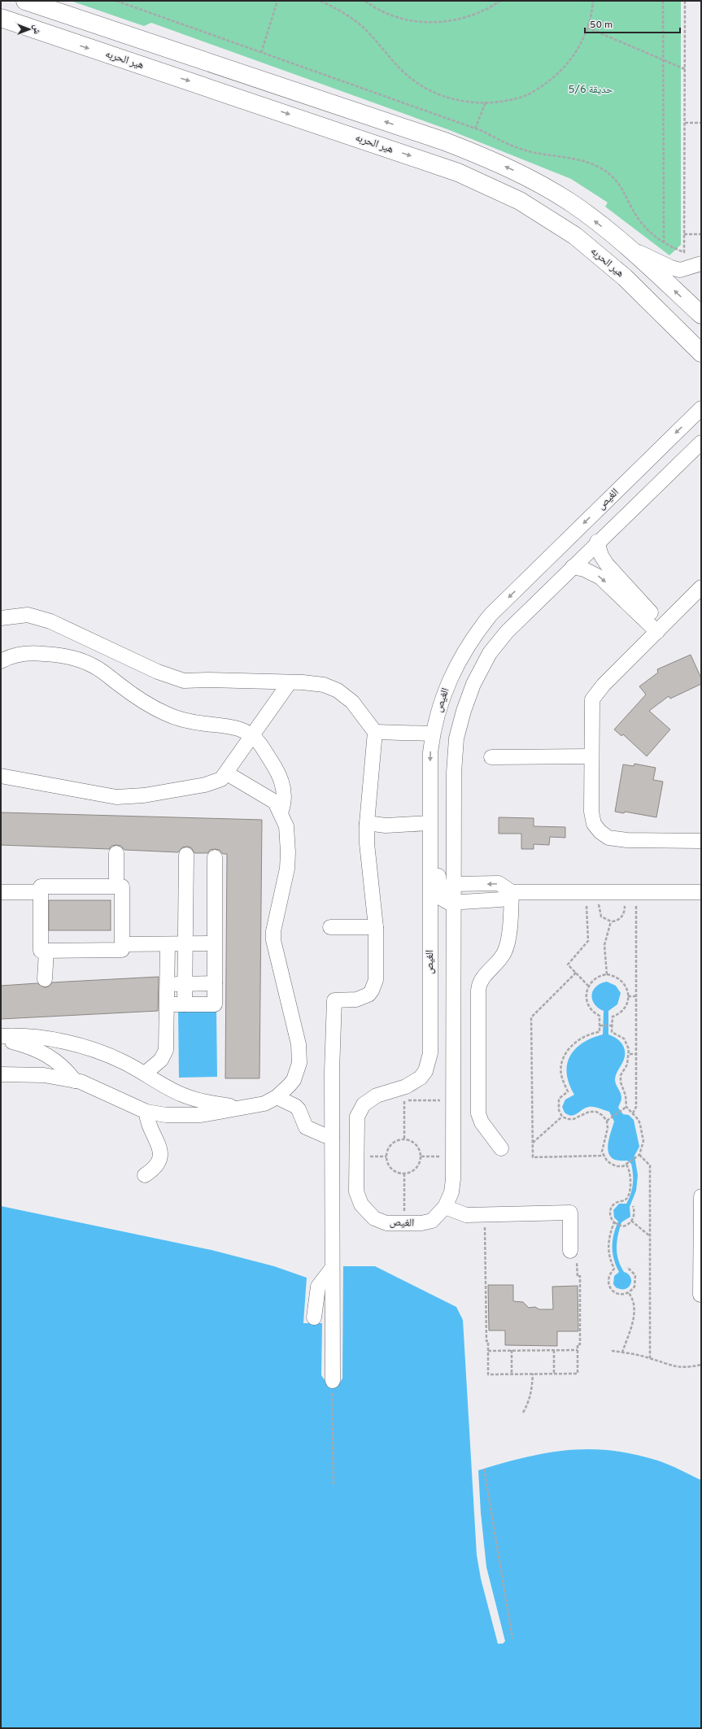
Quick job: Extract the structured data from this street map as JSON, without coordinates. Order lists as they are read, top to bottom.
{
  "streets": {
    "main road": ["هير الحربه"],
    "street": ["الغيص"]
  },
  "parks": ["حديقة 5/6"],
  "scale_bar": "50 m",
  "north": "right"
}
